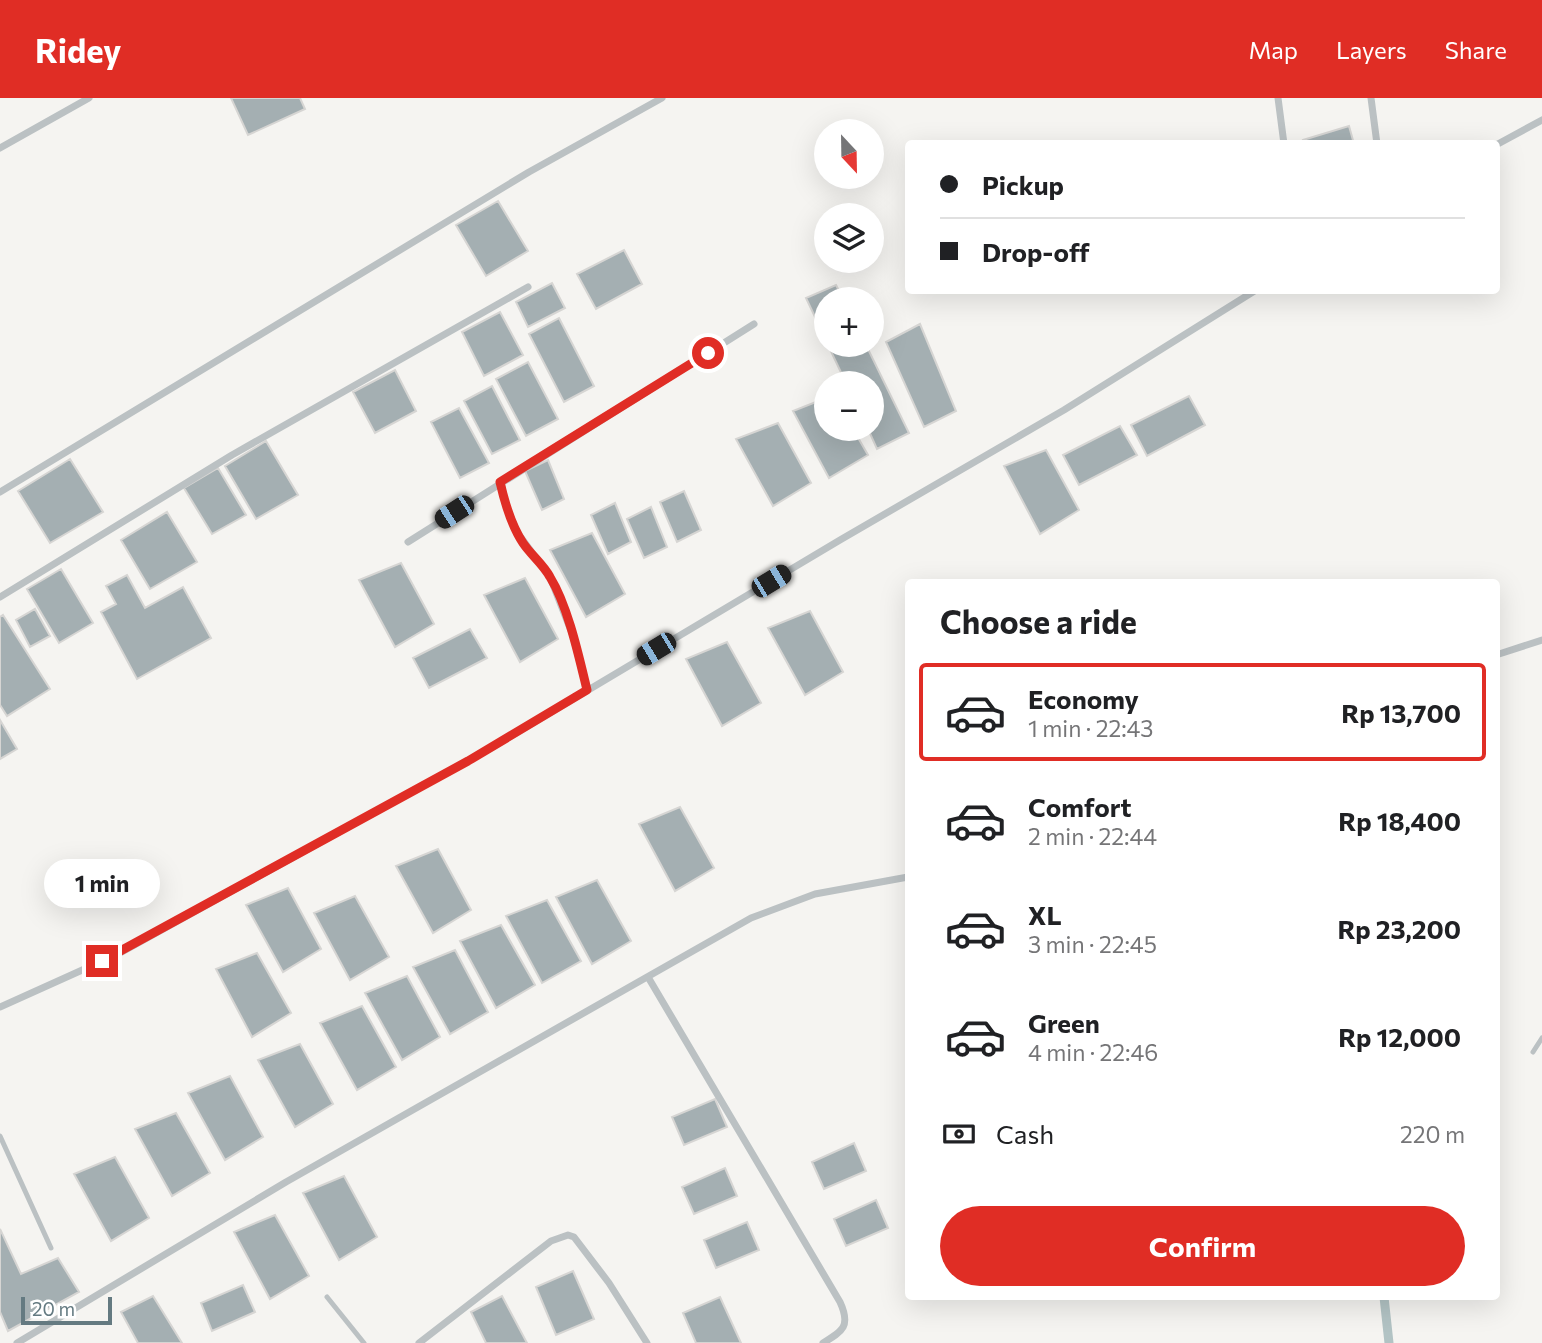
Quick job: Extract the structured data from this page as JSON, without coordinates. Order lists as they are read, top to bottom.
{
  "scale_bar": "20 m",
  "north": "bottom",
  "page": {
    "header": "Ridey",
    "nav": ["Map", "Layers", "Share"],
    "map_buttons": ["+", "−"],
    "banner": ["Pickup", "Drop-off"],
    "heading": "Choose a ride",
    "list": [
      {
        "name": "Economy",
        "note": "1 min · 22:43",
        "value": "Rp 13,700"
      },
      {
        "name": "Comfort",
        "note": "2 min · 22:44",
        "value": "Rp 18,400"
      },
      {
        "name": "XL",
        "note": "3 min · 22:45",
        "value": "Rp 23,200"
      },
      {
        "name": "Green",
        "note": "4 min · 22:46",
        "value": "Rp 12,000"
      }
    ],
    "bubble": "1 min",
    "pay": ["Cash", "220 m"],
    "buttons": "Confirm",
    "scale": "20 m"
  }
}
